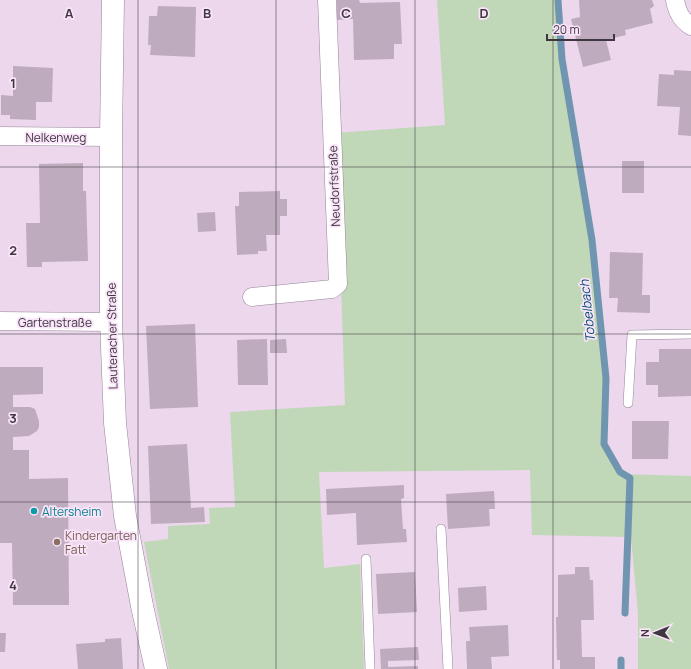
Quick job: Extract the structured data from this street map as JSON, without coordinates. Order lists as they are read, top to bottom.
{
  "streets": {
    "street": [
      "Nelkenweg",
      "Neudorfstraße",
      "Gartenstraße",
      "Lauteracher Straße"
    ]
  },
  "crossings": [
    ["Nelkenweg", "Lauteracher Straße"],
    ["Gartenstraße", "Lauteracher Straße"]
  ],
  "water": ["Tobelbach"],
  "places": ["Altersheim", "Kindergarten Fatt"],
  "scale_bar": "20 m",
  "north": "left",
  "grid": {
    "columns": [
      "A",
      "B",
      "C",
      "D"
    ],
    "rows": [
      "1",
      "2",
      "3",
      "4"
    ]
  }
}
